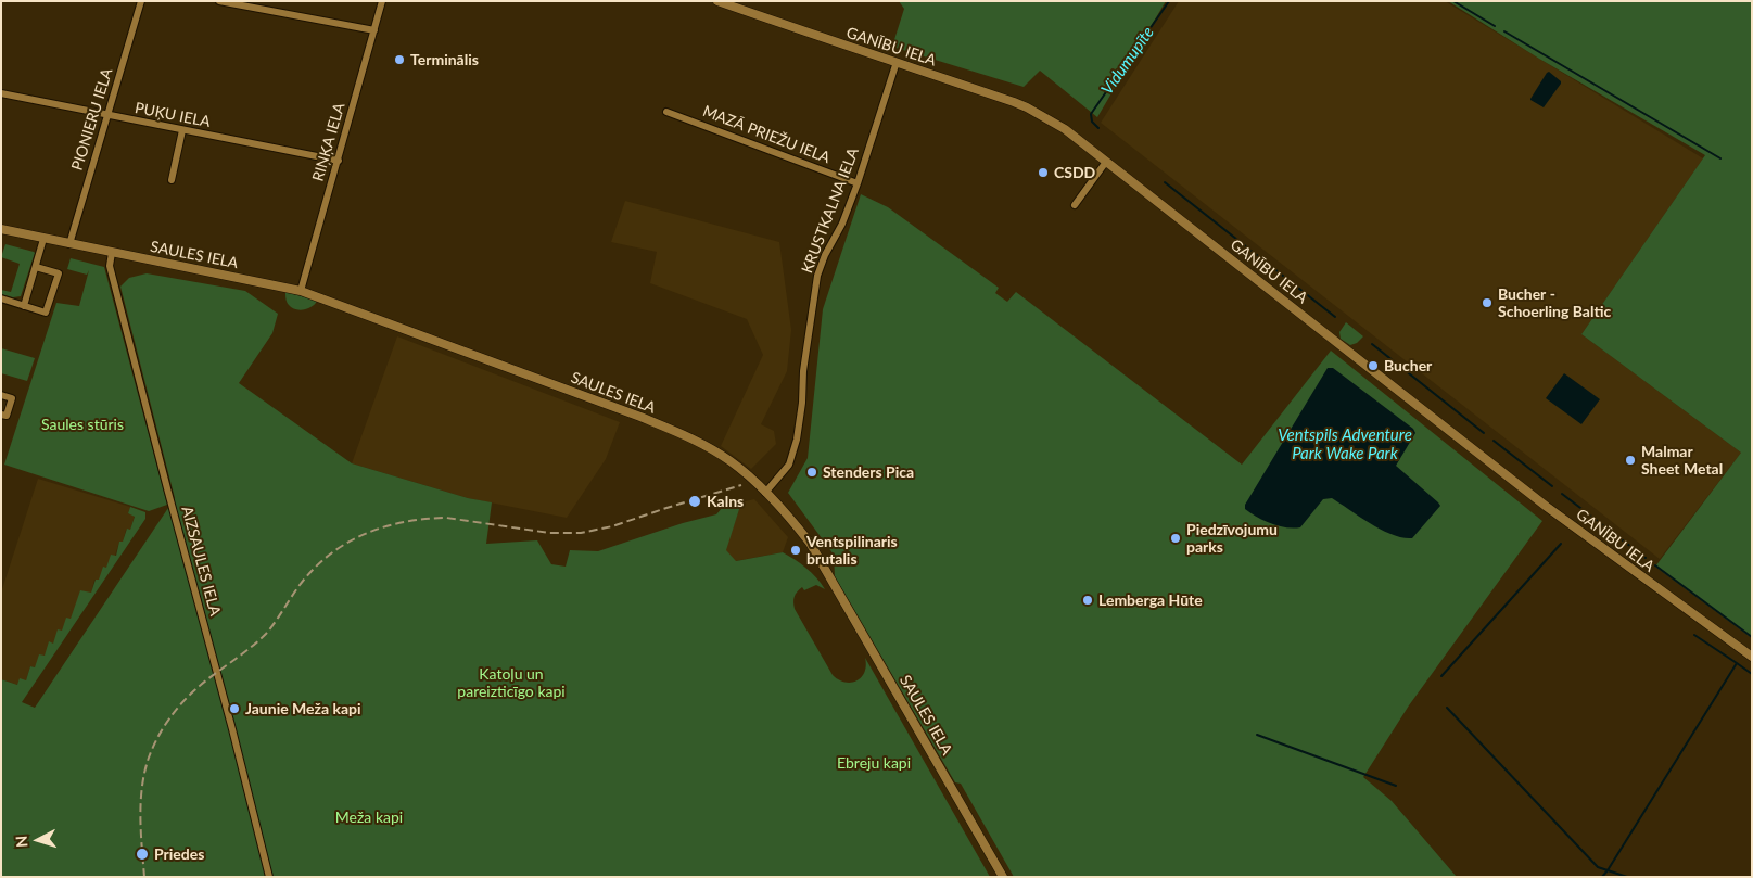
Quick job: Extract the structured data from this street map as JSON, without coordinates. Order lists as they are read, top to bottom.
{
  "streets": {
    "street": [
      "GANĪBU IELA",
      "PUĶU IELA",
      "PIONIERU IELA",
      "MAZĀ PRIEŽU IELA",
      "RIŅĶA IELA",
      "KRUSTKALNA IELA",
      "SAULES IELA",
      "AIZSAULES IELA"
    ]
  },
  "crossings": [
    ["GANĪBU IELA", "KRUSTKALNA IELA"],
    ["PUĶU IELA", "PIONIERU IELA"],
    ["PUĶU IELA", "RIŅĶA IELA"],
    ["PIONIERU IELA", "SAULES IELA"],
    ["MAZĀ PRIEŽU IELA", "KRUSTKALNA IELA"],
    ["RIŅĶA IELA", "SAULES IELA"],
    ["KRUSTKALNA IELA", "SAULES IELA"],
    ["SAULES IELA", "AIZSAULES IELA"]
  ],
  "water": ["Vidumupīte", "Ventspils Adventure Park Wake Park"],
  "parks": [
    "Saules stūris",
    "Katoļu un pareizticīgo kapi",
    "Ebreju kapi",
    "Meža kapi"
  ],
  "places": [
    "Terminālis",
    "CSDD",
    "Bucher - Schoerling Baltic",
    "Bucher",
    "Malmar Sheet Metal",
    "Stenders Pica",
    "Kalns",
    "Piedzīvojumu parks",
    "Ventspilinaris brutalis",
    "Lemberga Hūte",
    "Jaunie Meža kapi",
    "Priedes"
  ],
  "north": "left"
}
